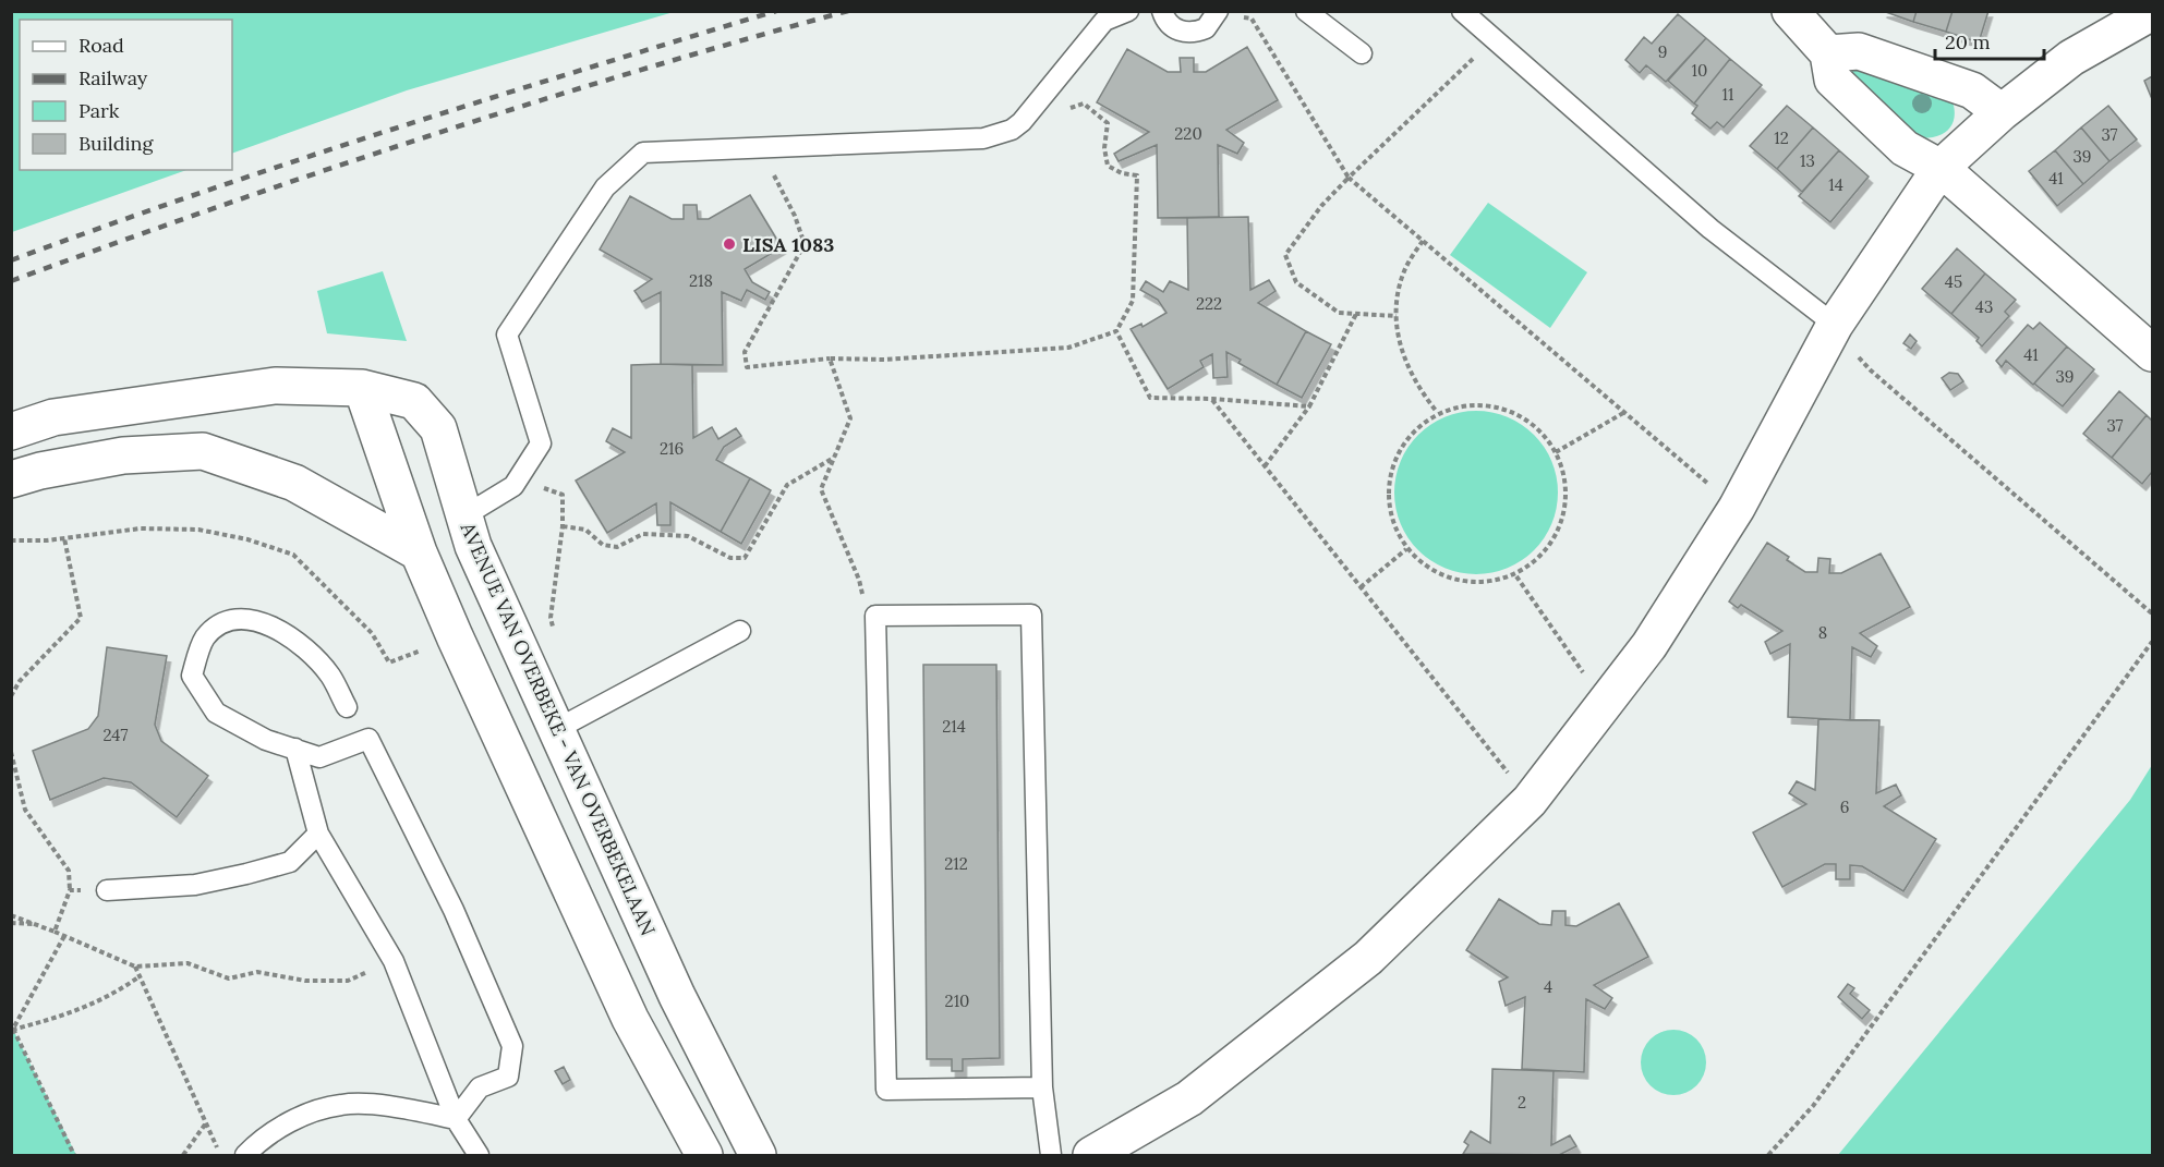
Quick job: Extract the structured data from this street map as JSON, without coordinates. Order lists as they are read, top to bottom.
{
  "streets": {
    "street": ["AVENUE VAN OVERBEKE - VAN OVERBEKELAAN"]
  },
  "places": ["LISA 1083"],
  "house_numbers": [
    "9",
    "10",
    "11",
    "220",
    "37",
    "12",
    "39",
    "13",
    "41",
    "14",
    "218",
    "45",
    "222",
    "43",
    "41",
    "39",
    "37",
    "216",
    "8",
    "214",
    "247",
    "6",
    "212",
    "4",
    "210",
    "2"
  ],
  "legend": [
    "Road",
    "Railway",
    "Park",
    "Building"
  ],
  "scale_bar": "20 m"
}
